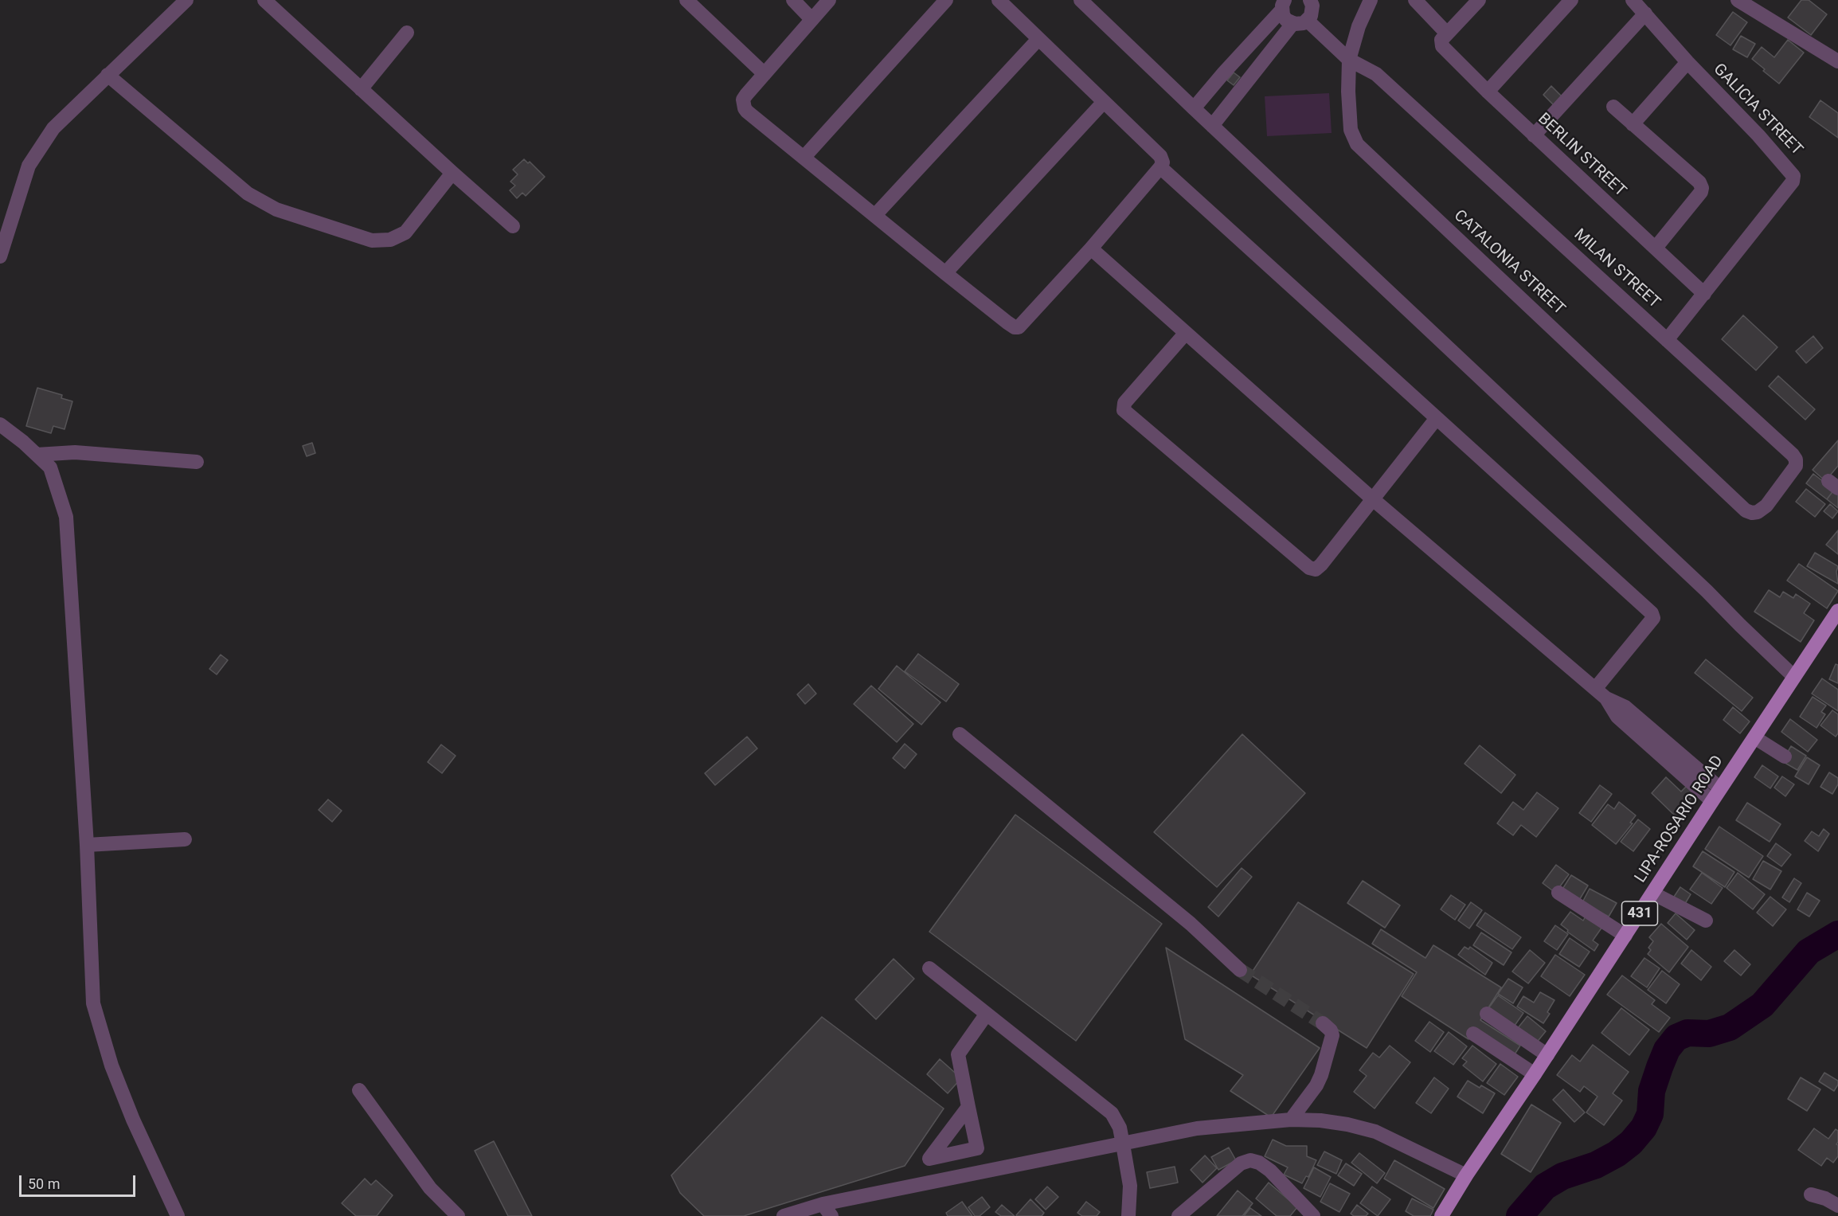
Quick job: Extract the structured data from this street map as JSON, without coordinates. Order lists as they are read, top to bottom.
{
  "streets": {
    "main road": ["LIPA-ROSARIO ROAD", "431"],
    "street": [
      "GALICIA STREET",
      "BERLIN STREET",
      "CATALONIA STREET",
      "MILAN STREET"
    ]
  },
  "crossings": [
    ["GALICIA STREET", "BERLIN STREET"],
    ["GALICIA STREET", "MILAN STREET"],
    ["CATALONIA STREET", "MILAN STREET"]
  ],
  "scale_bar": "50 m"
}
